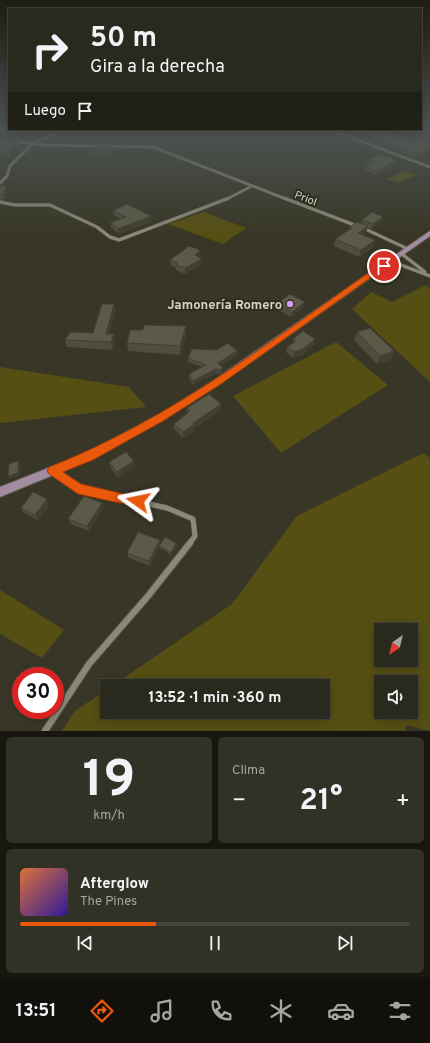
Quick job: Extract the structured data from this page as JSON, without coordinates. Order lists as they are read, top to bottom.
{
  "streets": {
    "street": ["Priol"]
  },
  "places": ["Jamonería Romero"],
  "north": "bottom left",
  "page": {
    "turn": ["50 m", "Gira a la derecha"],
    "then": "Luego",
    "limit": "30",
    "trip": "13:52 · 1 min · 360 m",
    "tile": [
      ["19", "km/h"],
      "Clima"
    ],
    "heat": ["−", "21°", "+"],
    "song": ["Afterglow", "The Pines"],
    "tabs": "13:51"
  }
}
